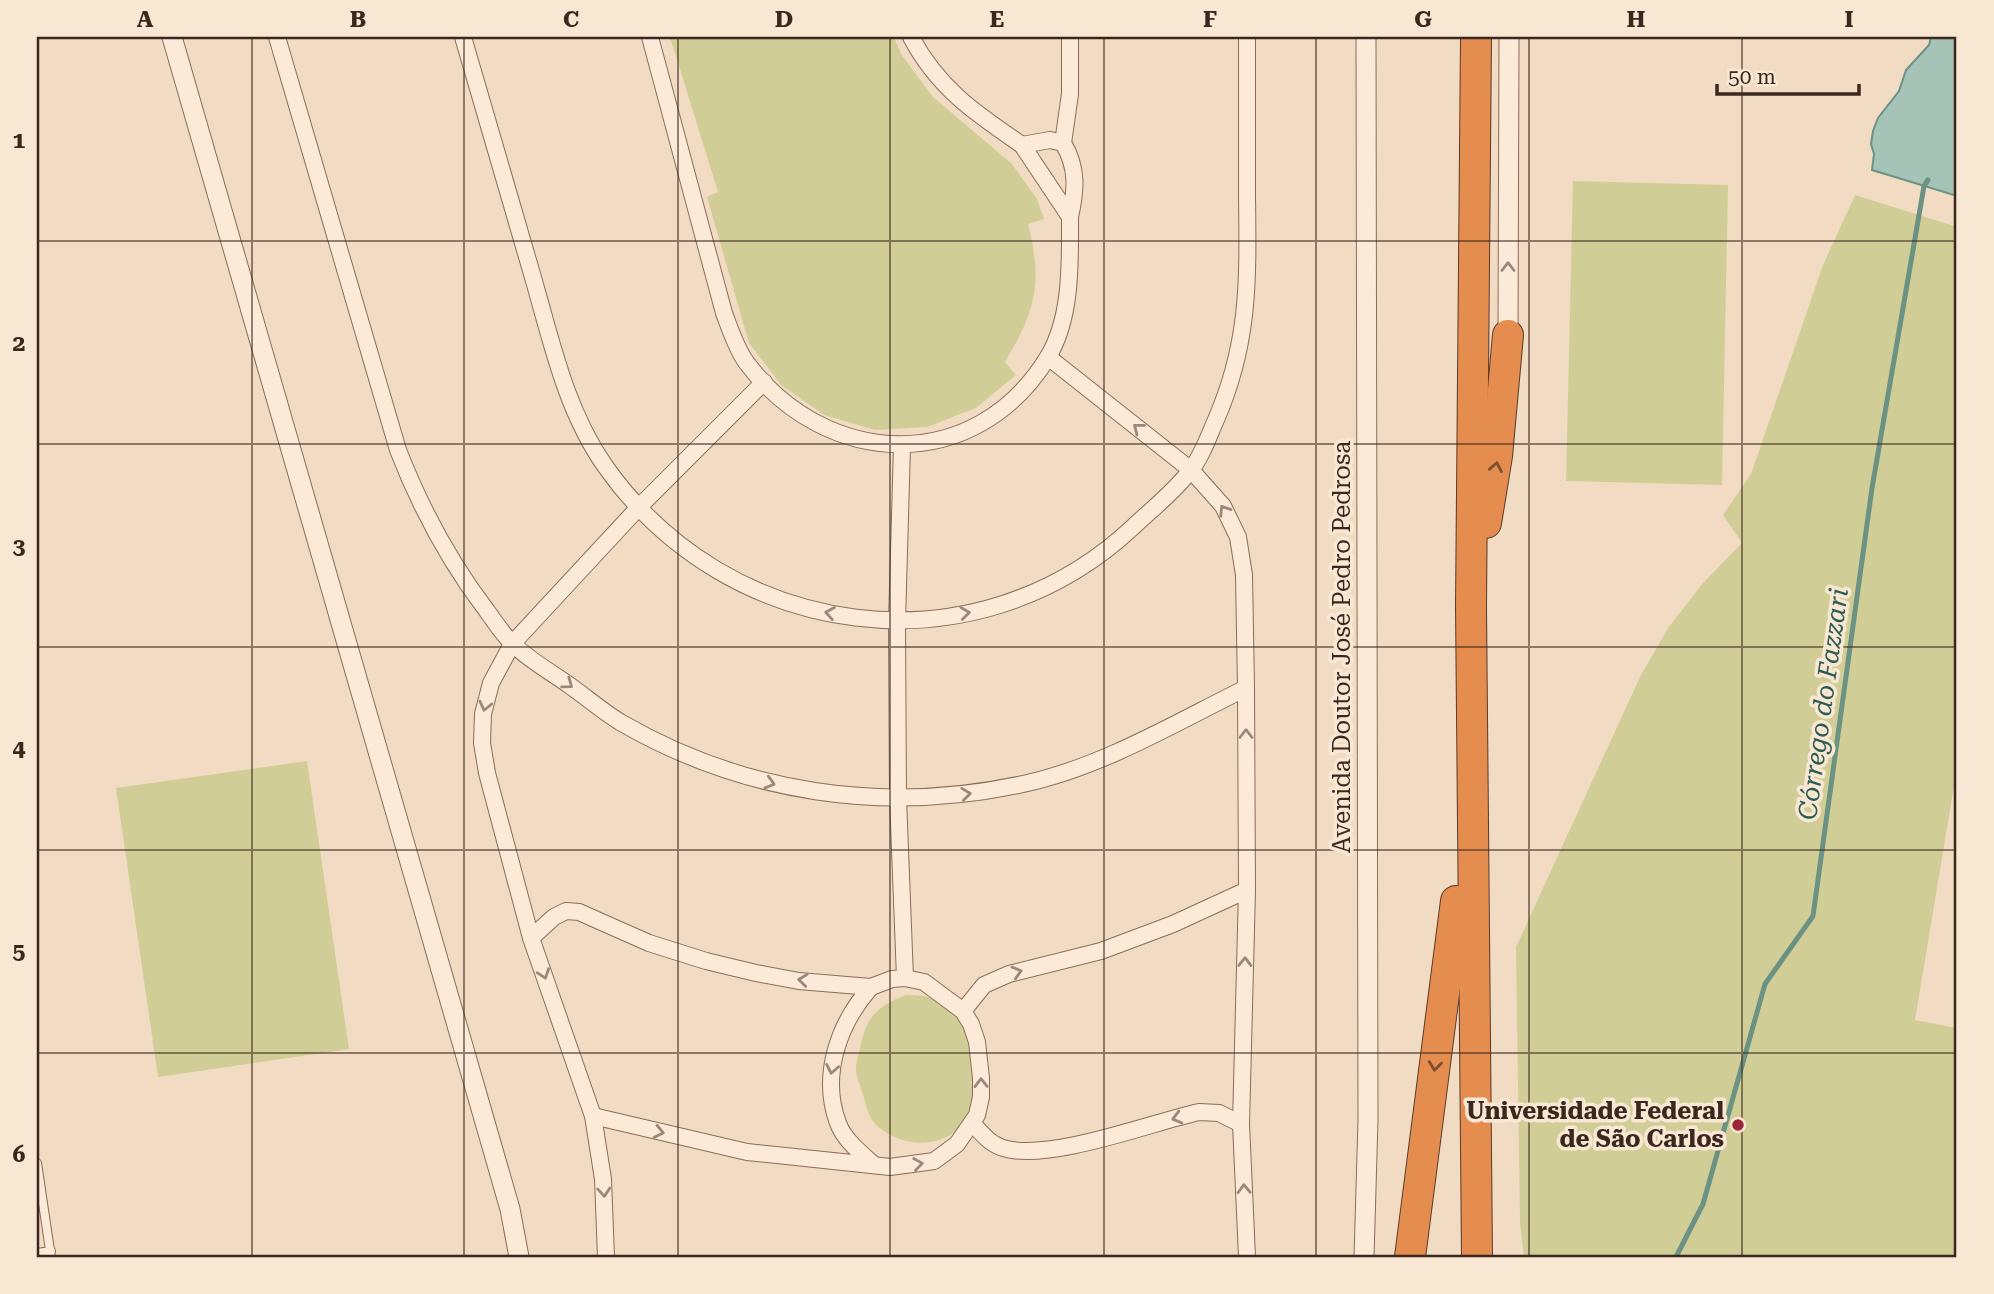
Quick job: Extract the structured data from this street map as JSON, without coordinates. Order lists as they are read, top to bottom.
{
  "streets": {
    "street": ["Avenida Doutor José Pedro Pedrosa"]
  },
  "water": ["Córrego do Fazzari"],
  "places": ["Universidade Federal de São Carlos"],
  "scale_bar": "50 m",
  "grid": {
    "columns": [
      "A",
      "B",
      "C",
      "D",
      "E",
      "F",
      "G",
      "H",
      "I"
    ],
    "rows": [
      "1",
      "2",
      "3",
      "4",
      "5",
      "6"
    ]
  }
}
